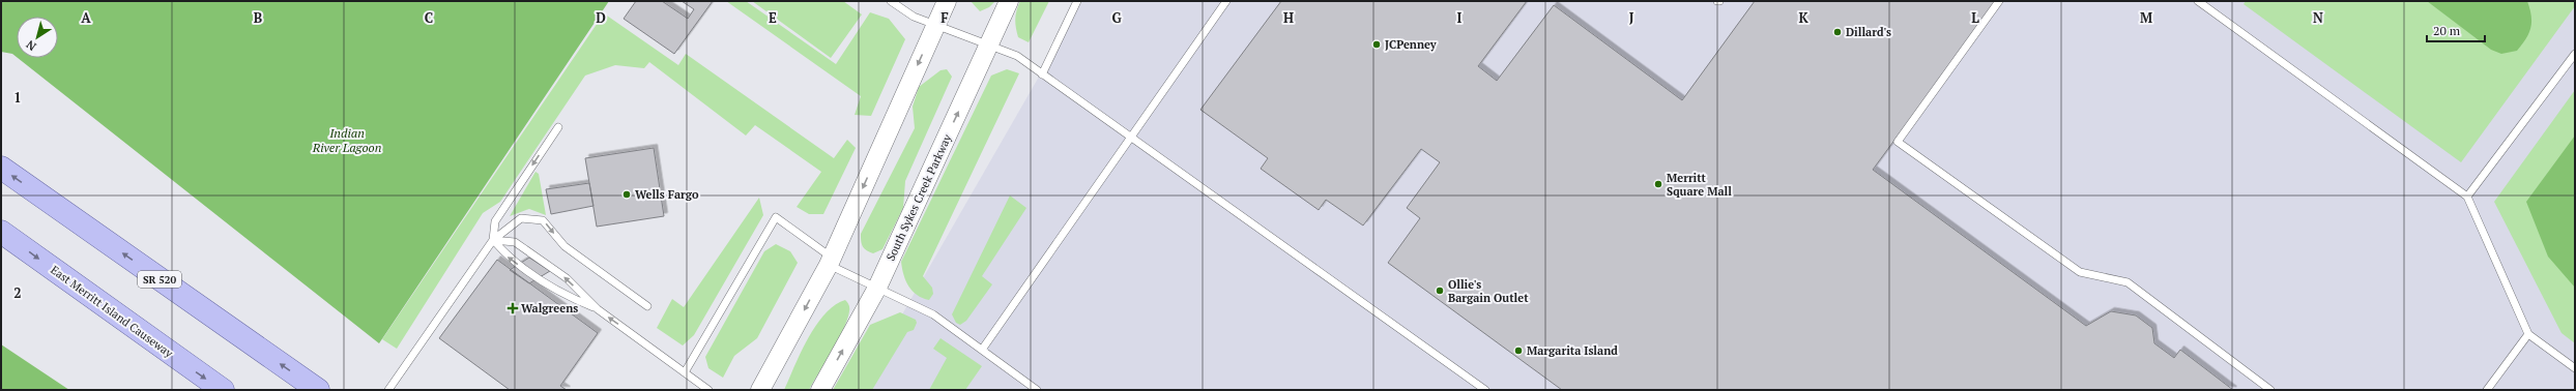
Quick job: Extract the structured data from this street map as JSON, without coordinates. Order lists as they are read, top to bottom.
{
  "streets": {
    "main road": ["SR 520", "East Merritt Island Causeway"],
    "street": ["South Sykes Creek Parkway"]
  },
  "water": ["Indian River Lagoon"],
  "places": {
    "other": [
      "Dillard's",
      "JCPenney",
      "Merritt Square Mall",
      "Wells Fargo",
      "Ollie's Bargain Outlet",
      "Margarita Island"
    ],
    "health": ["Walgreens"]
  },
  "scale_bar": "20 m",
  "north": "bottom left",
  "grid": {
    "columns": [
      "A",
      "B",
      "C",
      "D",
      "E",
      "F",
      "G",
      "H",
      "I",
      "J",
      "K",
      "L",
      "M",
      "N"
    ],
    "rows": ["1", "2"]
  }
}
